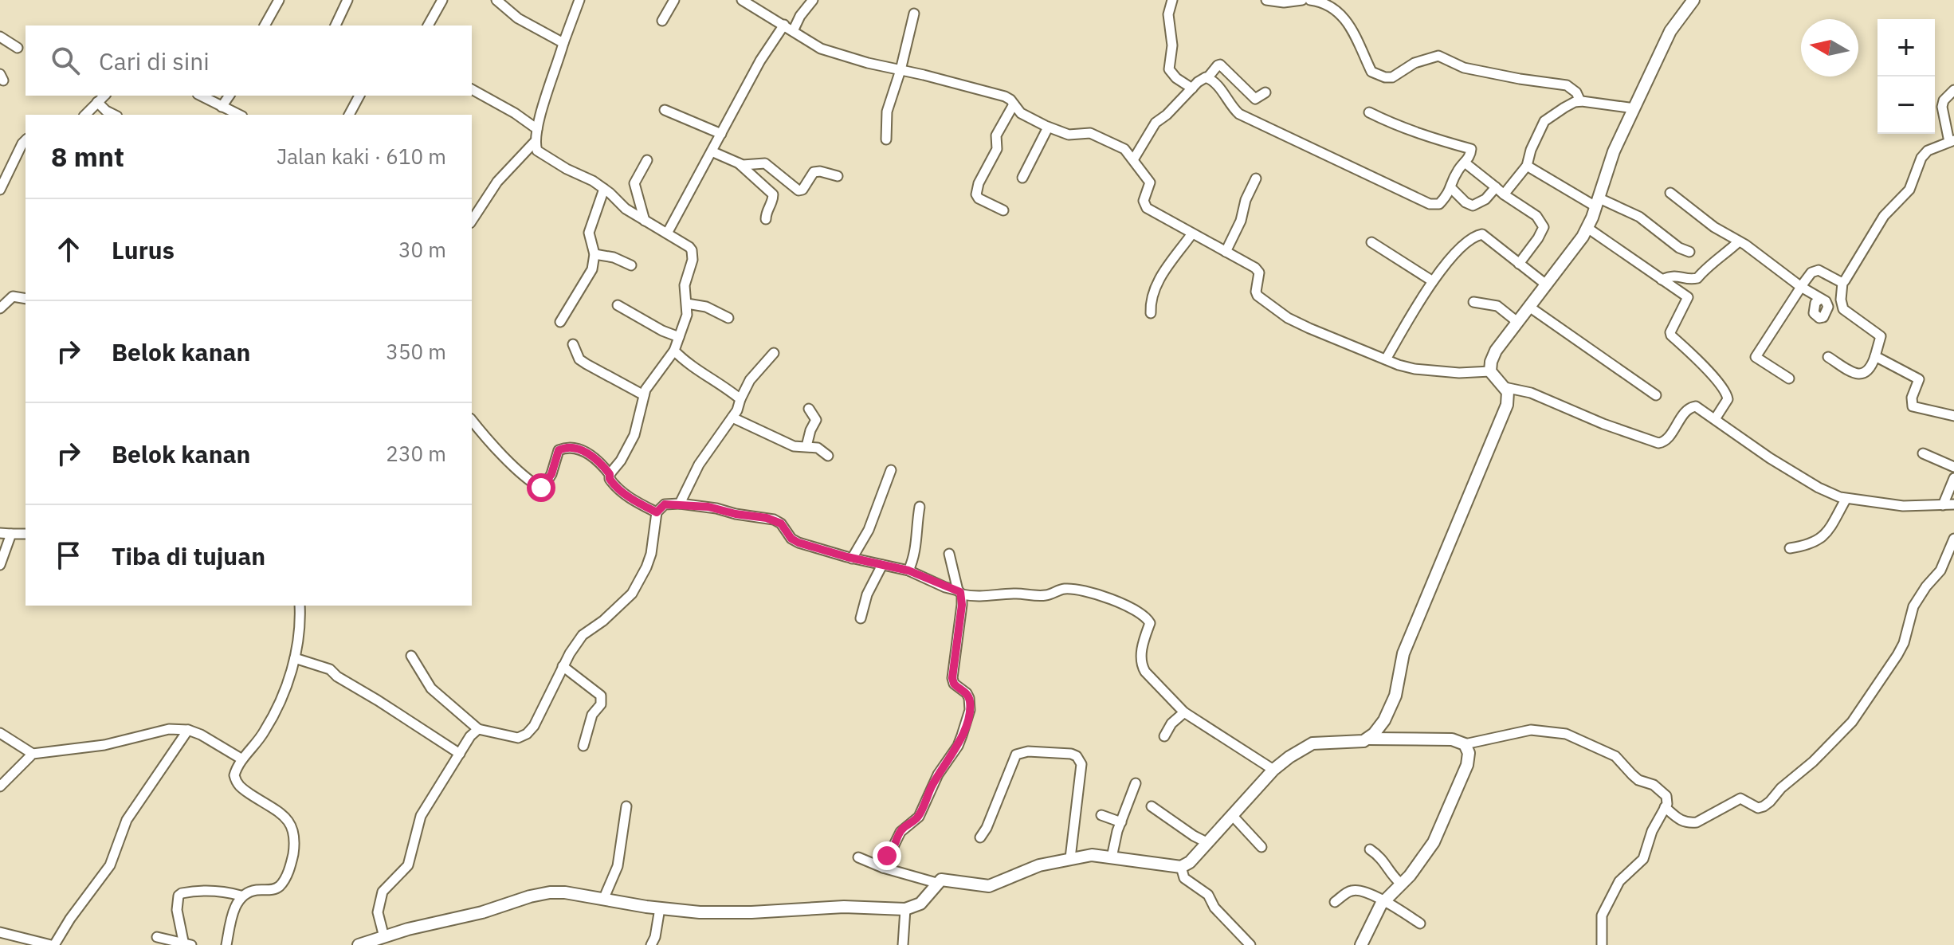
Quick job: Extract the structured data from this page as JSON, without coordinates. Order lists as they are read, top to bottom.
{
  "north": "left",
  "page": {
    "map_buttons": ["+", "−"],
    "search": "Cari di sini",
    "heading": ["8 mnt", "Jalan kaki · 610 m"],
    "list": [
      ["Lurus", "30 m"],
      ["Belok kanan", "350 m"],
      ["Belok kanan", "230 m"],
      "Tiba di tujuan"
    ]
  }
}
